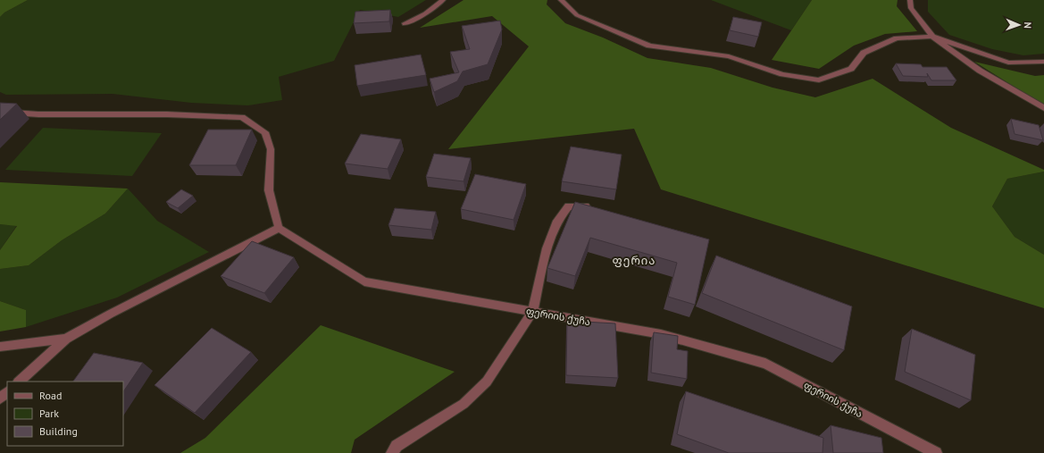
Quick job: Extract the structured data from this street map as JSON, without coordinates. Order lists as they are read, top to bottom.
{
  "streets": {
    "street": ["ფერიის ქუჩა"]
  },
  "districts": ["ფერია"],
  "legend": ["Road", "Park", "Building"],
  "north": "right"
}
